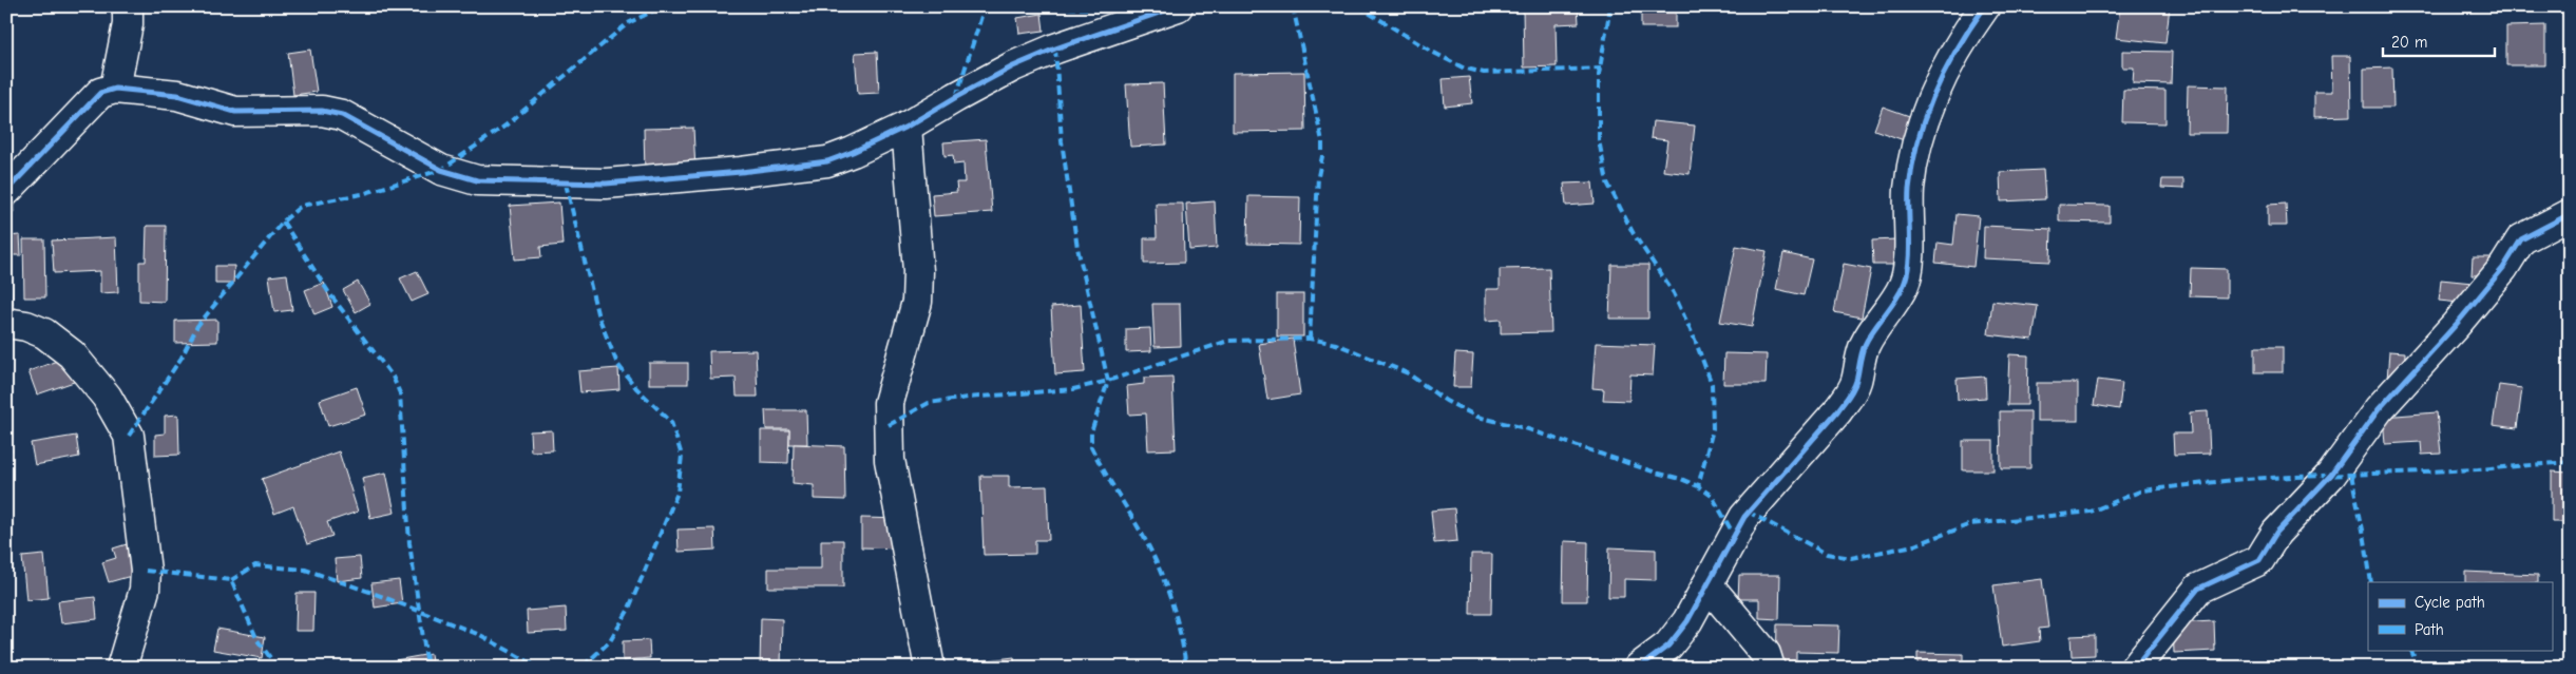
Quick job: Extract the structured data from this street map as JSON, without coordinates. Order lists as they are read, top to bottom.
{
  "legend": ["Cycle path", "Path"],
  "scale_bar": "20 m"
}
